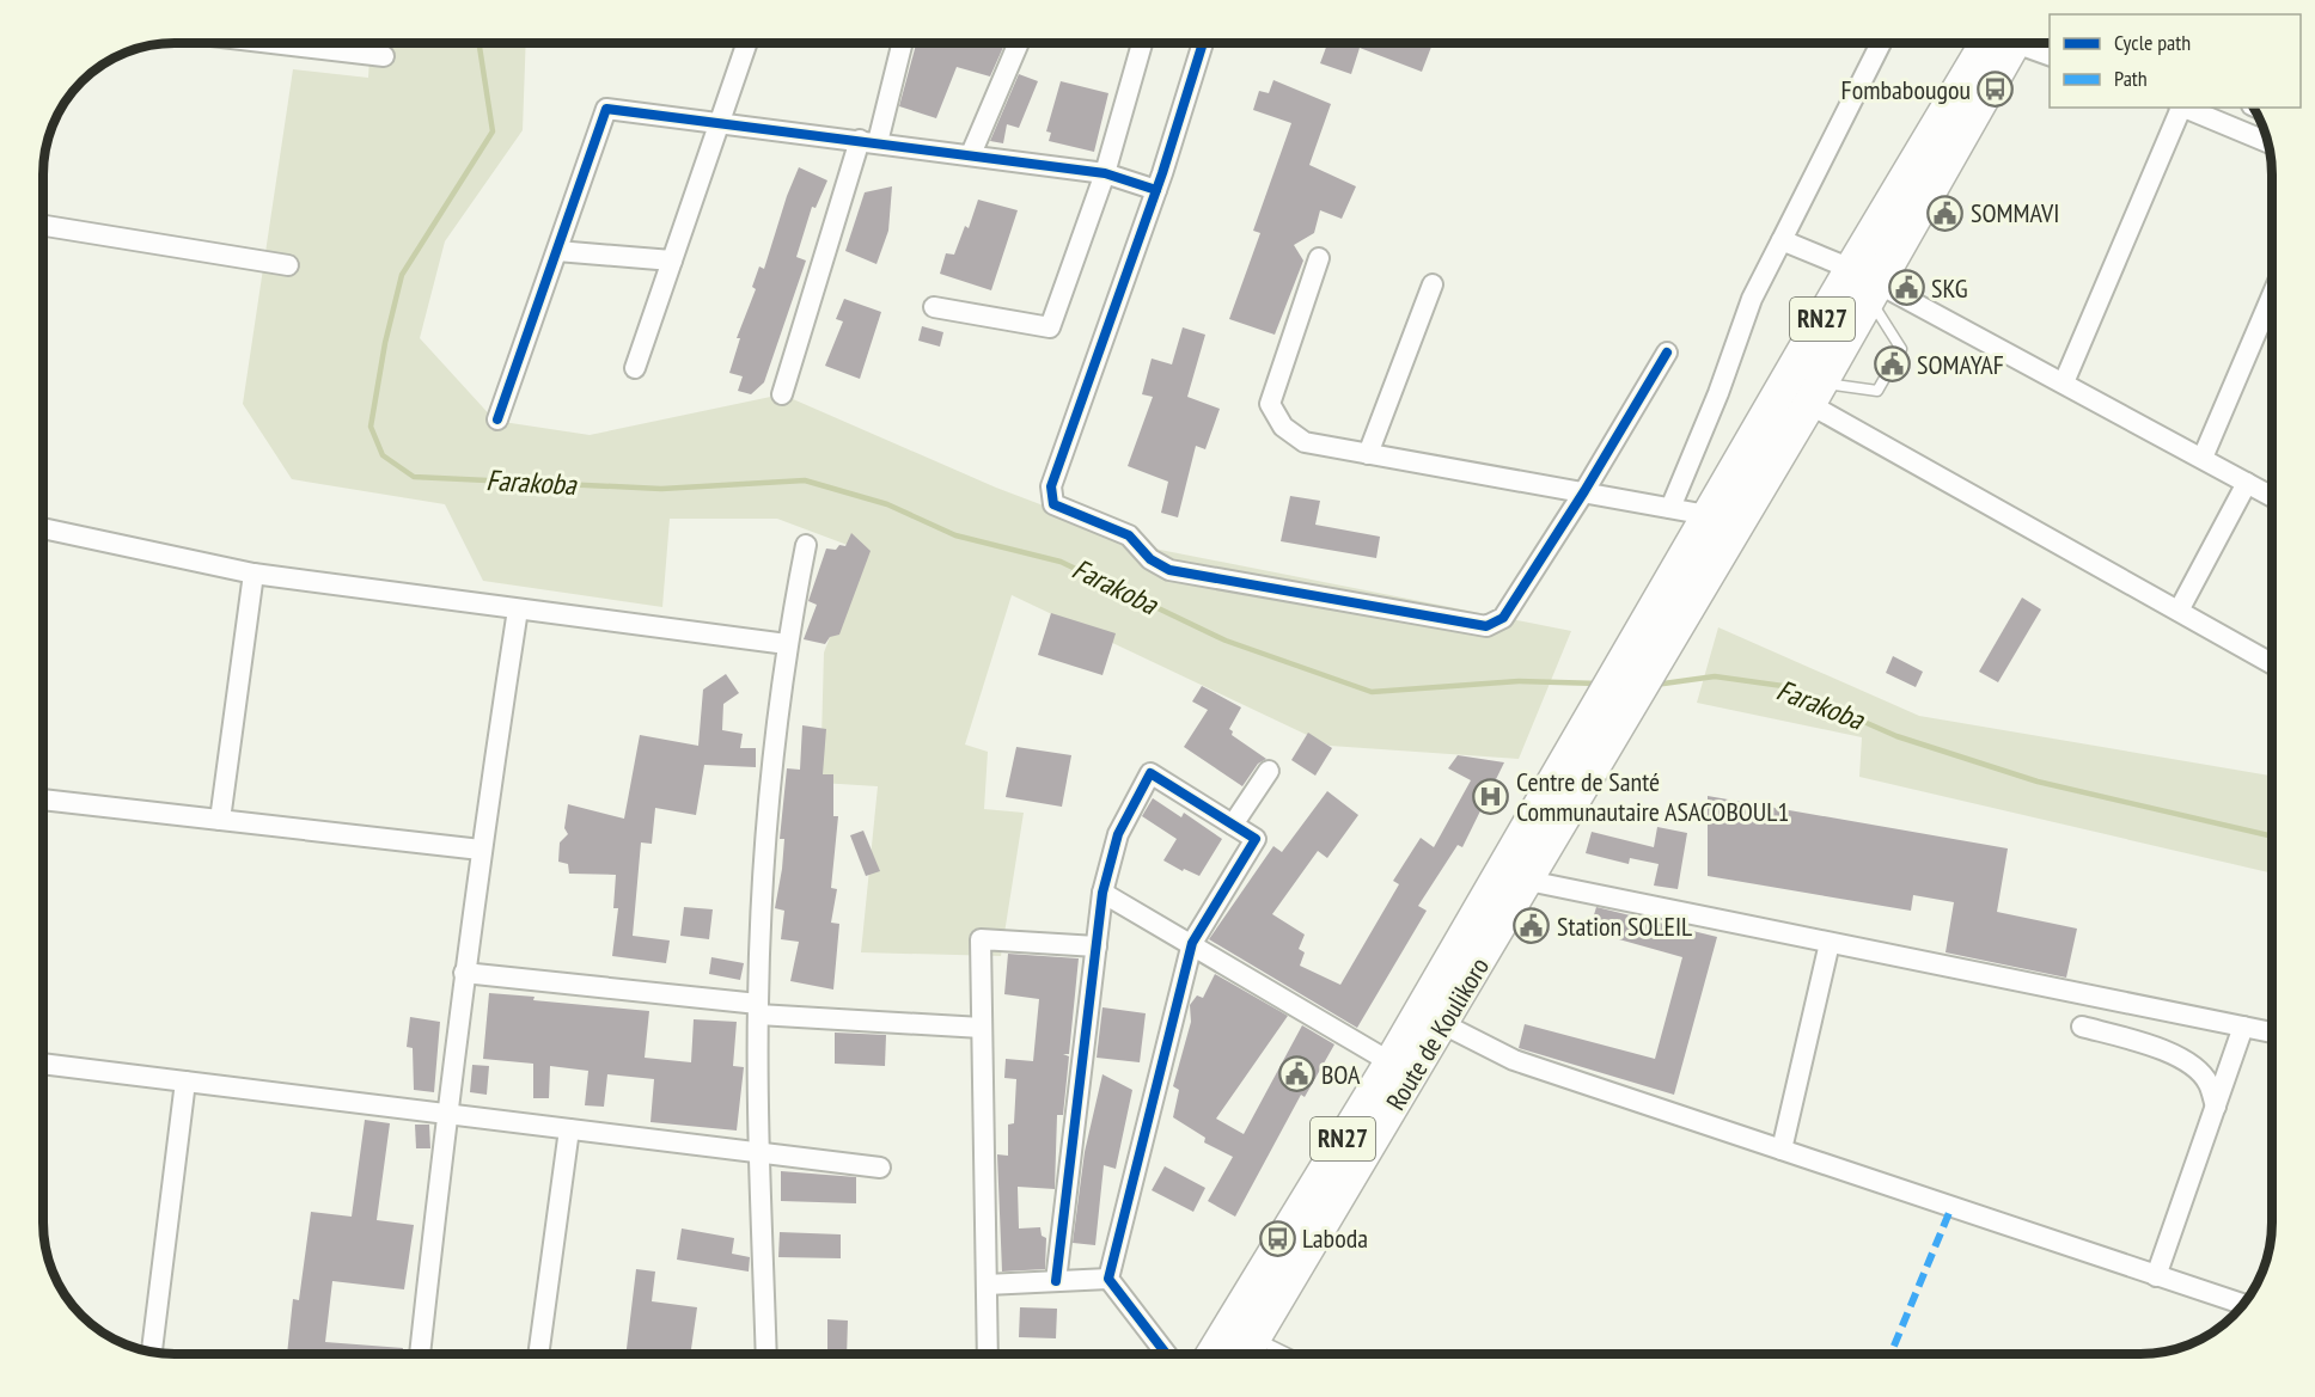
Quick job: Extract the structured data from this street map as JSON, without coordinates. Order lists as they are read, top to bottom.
{
  "streets": {
    "main road": ["RN27", "Route de Koulikoro"]
  },
  "crossings": [
    ["RN27", "Route de Koulikoro"]
  ],
  "water": ["Farakoba"],
  "places": {
    "bus stop": ["Fombabougou", "Laboda"],
    "public building": [
      "SOMMAVI",
      "SKG",
      "SOMAYAF",
      "Station SOLEIL",
      "BOA"
    ],
    "hospital": ["Centre de Santé Communautaire ASACOBOUL1"]
  },
  "legend": ["Cycle path", "Path"]
}
